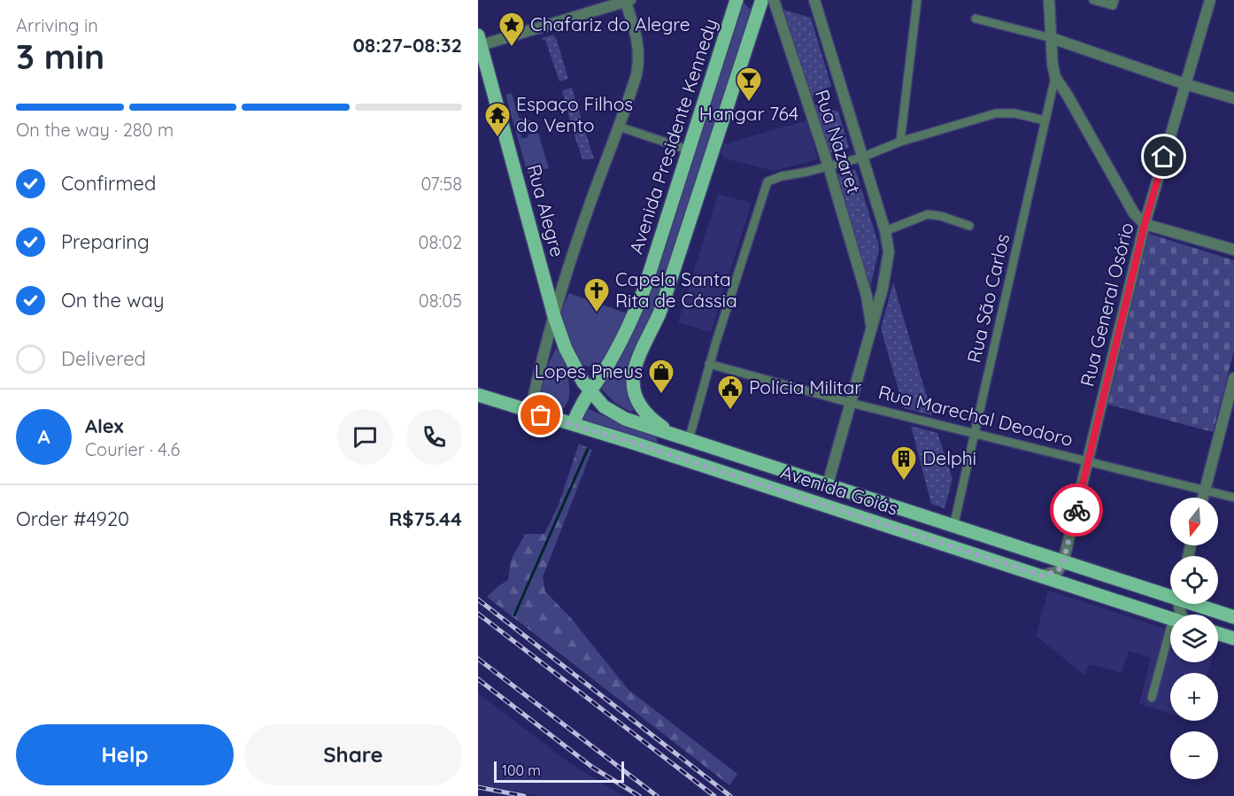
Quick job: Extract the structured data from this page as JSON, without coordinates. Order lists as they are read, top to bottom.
{
  "streets": {
    "main road": ["Avenida Presidente Kennedy", "Rua Alegre", "Avenida Goiás"],
    "street": [
      "Rua Nazaret",
      "Rua São Carlos",
      "Rua General Osório",
      "Rua Marechal Deodoro"
    ]
  },
  "crossings": [
    ["Avenida Presidente Kennedy", "Rua Alegre"],
    ["Avenida Presidente Kennedy", "Avenida Goiás"],
    ["Rua Nazaret", "Rua Marechal Deodoro"],
    ["Rua Nazaret", "Avenida Goiás"],
    ["Rua Alegre", "Avenida Goiás"],
    ["Rua São Carlos", "Rua Marechal Deodoro"],
    ["Rua São Carlos", "Avenida Goiás"],
    ["Rua General Osório", "Rua Marechal Deodoro"],
    ["Rua General Osório", "Avenida Goiás"]
  ],
  "places": {
    "place": ["Chafariz do Alegre"],
    "bar": ["Hangar 764"],
    "temple": ["Espaço Filhos do Vento"],
    "church": ["Capela Santa Rita de Cássia"],
    "shop": ["Lopes Pneus"],
    "public building": ["Polícia Militar"],
    "building": ["Delphi"]
  },
  "scale_bar": "100 m",
  "north": "bottom",
  "page": {
    "heading": ["3 min", "Arriving in", "08:27–08:32"],
    "panel": [
      "Alex",
      "Courier · 4.6",
      "Order #4920",
      "R$75.44"
    ],
    "bar": "On the way · 280 m",
    "list": [
      ["Confirmed", "07:58"],
      ["Preparing", "08:02"],
      ["On the way", "08:05"],
      "Delivered"
    ],
    "round": "A",
    "map_buttons": ["+", "−"],
    "buttons": ["Help", "Share"],
    "scale": "100 m"
  }
}
